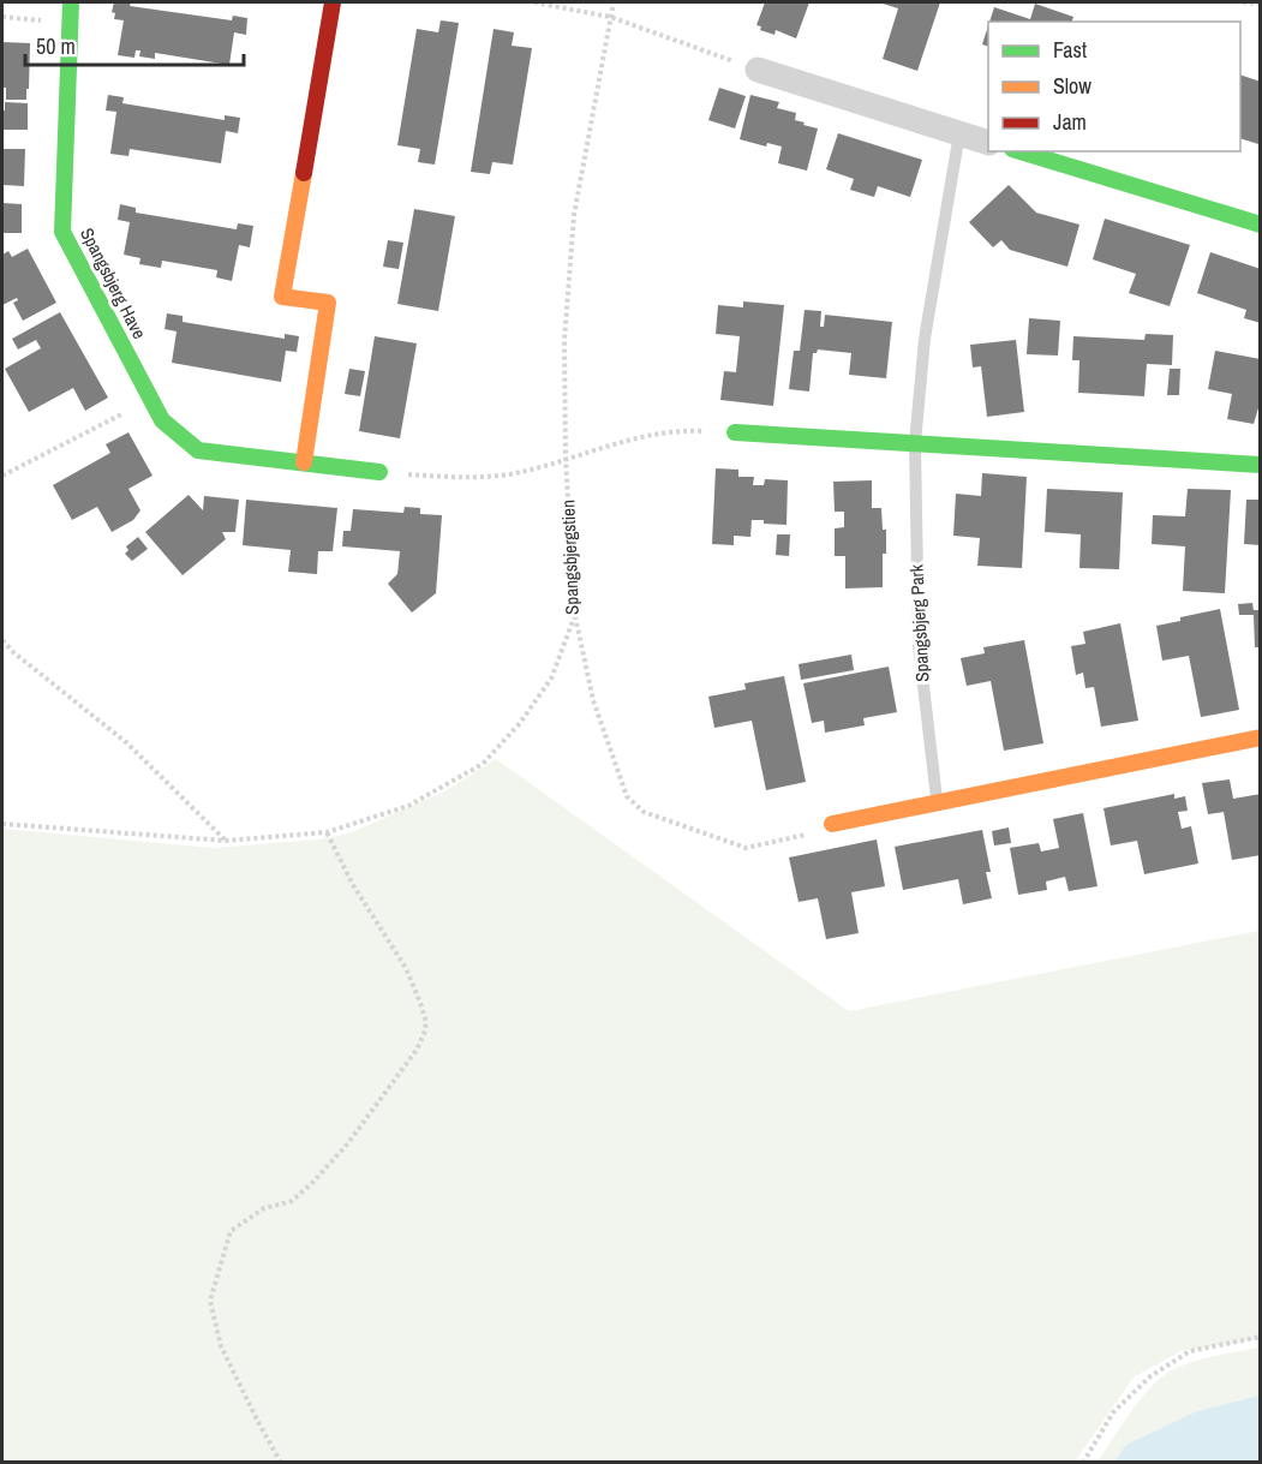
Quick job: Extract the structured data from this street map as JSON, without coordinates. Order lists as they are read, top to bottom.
{
  "streets": {
    "street": ["Spangsbjerg Have"],
    "lane": ["Spangsbjerg Park"],
    "path": ["Spangsbjergstien"]
  },
  "legend": ["Fast", "Slow", "Jam"],
  "scale_bar": "50 m"
}
